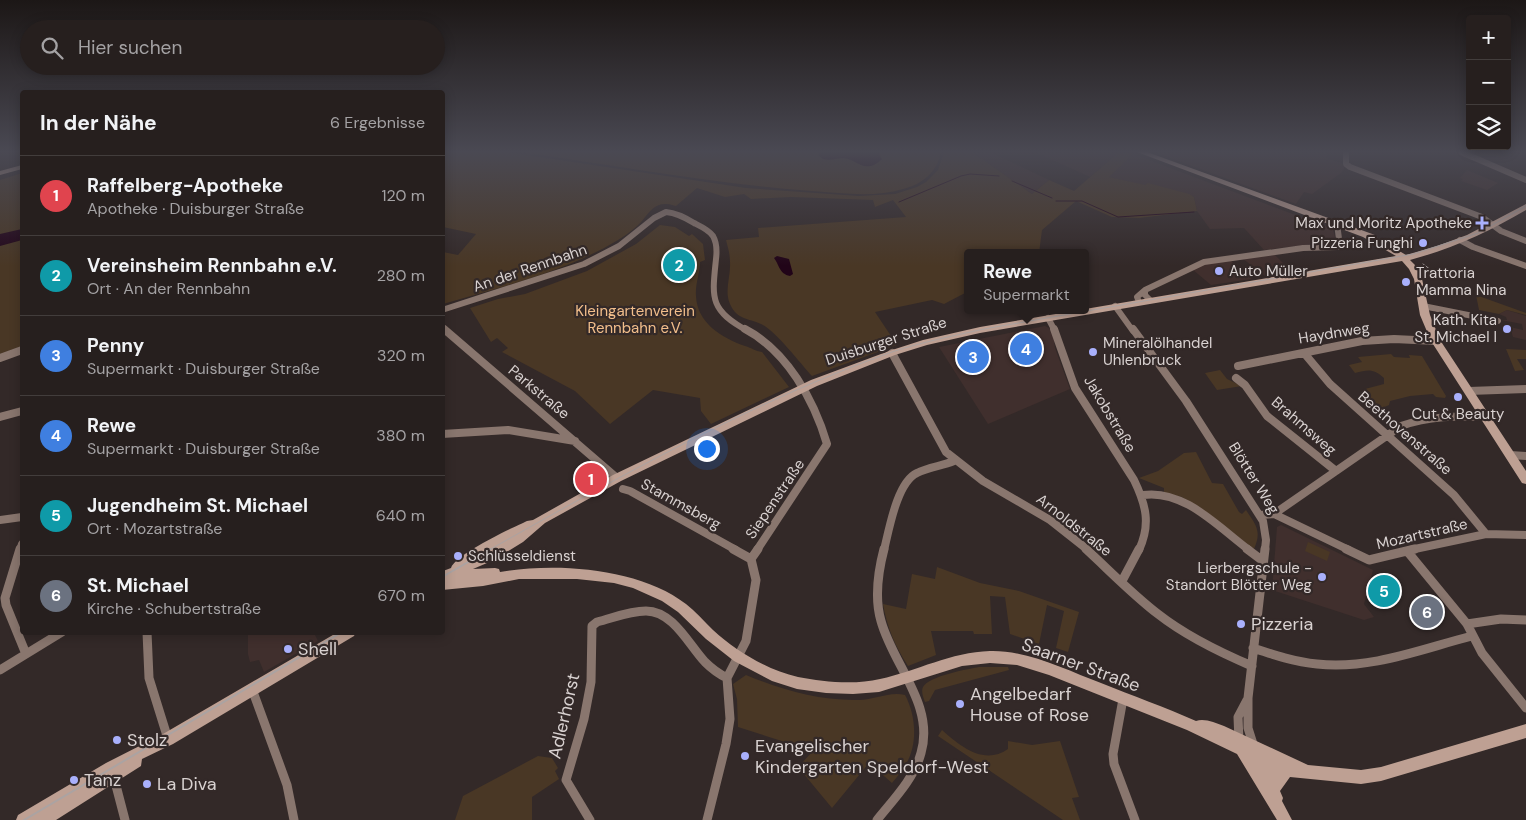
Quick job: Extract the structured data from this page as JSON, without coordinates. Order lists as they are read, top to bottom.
{
  "streets": {
    "main road": ["Duisburger Straße", "Blötter Weg", "Saarner Straße"],
    "street": [
      "An der Rennbahn",
      "Haydnweg",
      "Parkstraße",
      "Jakobstraße",
      "Brahmsweg",
      "Beethovenstraße",
      "Siepenstraße",
      "Stammsberg",
      "Arnoldstraße",
      "Mozartstraße",
      "Adlerhorst"
    ]
  },
  "crossings": [
    ["An der Rennbahn", "Duisburger Straße"],
    ["An der Rennbahn", "Siepenstraße"],
    ["Haydnweg", "Beethovenstraße"],
    ["Duisburger Straße", "Parkstraße"],
    ["Duisburger Straße", "Jakobstraße"],
    ["Duisburger Straße", "Blötter Weg"],
    ["Duisburger Straße", "Siepenstraße"],
    ["Duisburger Straße", "Arnoldstraße"],
    ["Jakobstraße", "Arnoldstraße"],
    ["Beethovenstraße", "Mozartstraße"],
    ["Blötter Weg", "Arnoldstraße"],
    ["Blötter Weg", "Saarner Straße"],
    ["Siepenstraße", "Stammsberg"],
    ["Siepenstraße", "Saarner Straße"],
    ["Siepenstraße", "Adlerhorst"]
  ],
  "parks": ["Kleingartenverein Rennbahn e.V."],
  "places": {
    "health": ["Max und Moritz Apotheke"],
    "other": [
      "Pizzeria Funghi",
      "Auto Müller",
      "Trattoria Mamma Nina",
      "Kath. Kita St. Michael I",
      "Mineralölhandel Uhlenbruck",
      "Cut & Beauty",
      "Schlüsseldienst",
      "Lierbergschule - Standort Blötter Weg",
      "Pizzeria",
      "Shell",
      "Angelbedarf House of Rose",
      "Stolz",
      "Evangelischer Kindergarten Speldorf-West",
      "Tanz",
      "La Diva"
    ]
  },
  "page": {
    "map_buttons": ["+", "−"],
    "search": "Hier suchen",
    "heading": ["In der Nähe", "6 Ergebnisse"],
    "list": [
      {
        "mark": "1",
        "name": "Raffelberg-Apotheke",
        "note": "Apotheke · Duisburger Straße",
        "value": "120 m"
      },
      {
        "mark": "2",
        "name": "Vereinsheim Rennbahn e.V.",
        "note": "Ort · An der Rennbahn",
        "value": "280 m"
      },
      {
        "mark": "3",
        "name": "Penny",
        "note": "Supermarkt · Duisburger Straße",
        "value": "320 m"
      },
      {
        "mark": "4",
        "name": "Rewe",
        "note": "Supermarkt · Duisburger Straße",
        "value": "380 m"
      },
      {
        "mark": "5",
        "name": "Jugendheim St. Michael",
        "note": "Ort · Mozartstraße",
        "value": "640 m"
      },
      {
        "mark": "6",
        "name": "St. Michael",
        "note": "Kirche · Schubertstraße",
        "value": "670 m"
      }
    ],
    "pins": [
      "2",
      "4",
      "3",
      "1",
      "5",
      "6"
    ],
    "popup": ["Rewe", "Supermarkt"]
  }
}
